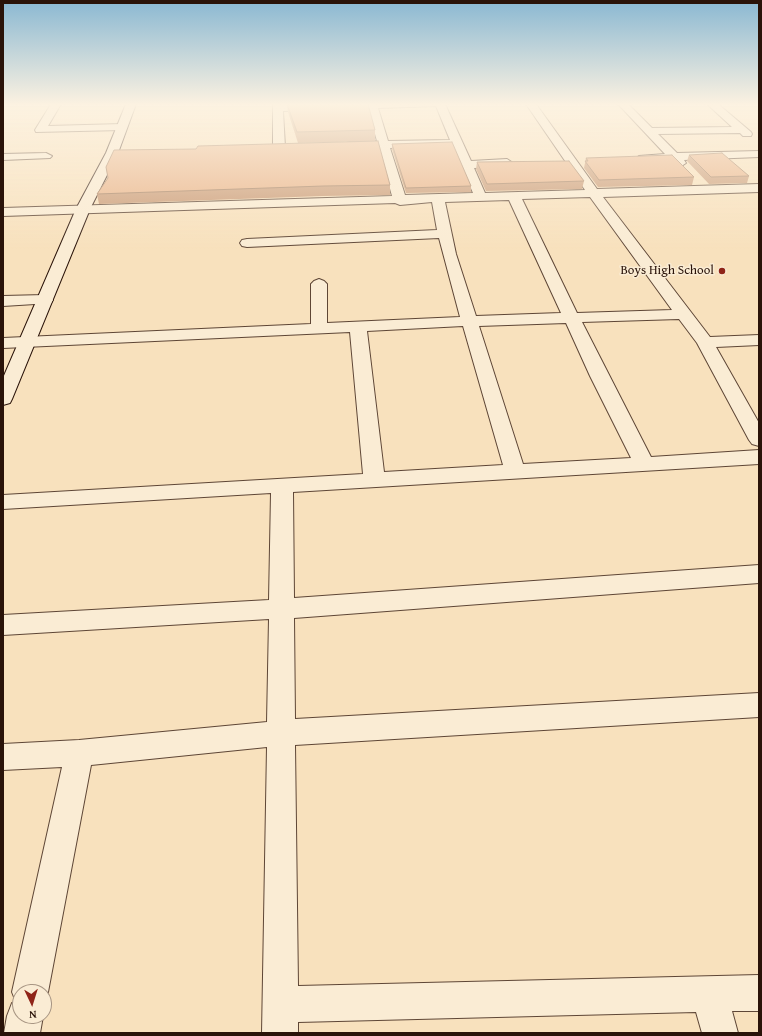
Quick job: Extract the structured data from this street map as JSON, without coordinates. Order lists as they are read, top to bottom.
{
  "places": ["Boys High School"],
  "north": "bottom"
}
